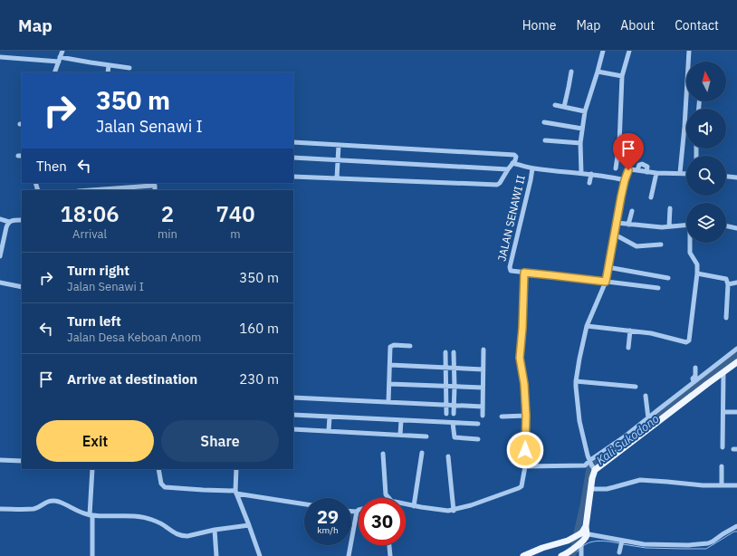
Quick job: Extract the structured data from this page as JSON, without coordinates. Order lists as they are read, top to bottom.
{
  "streets": {
    "street": ["JALAN SENAWI II"]
  },
  "water": ["Kali Sukodono"],
  "north": "top",
  "page": {
    "header": "Map",
    "nav": [
      "Home",
      "Map",
      "About",
      "Contact"
    ],
    "turn": ["350 m", "Jalan Senawi I"],
    "then": "Then",
    "eta": [
      "18:06",
      "Arrival",
      "2",
      "min",
      "740",
      "m"
    ],
    "list": [
      {
        "name": "Turn right",
        "note": "Jalan Senawi I",
        "value": "350 m"
      },
      {
        "name": "Turn left",
        "note": "Jalan Desa Keboan Anom",
        "value": "160 m"
      },
      {
        "name": "Arrive at destination",
        "value": "230 m"
      }
    ],
    "buttons": ["Exit", "Share"],
    "speed": "29 km/h",
    "limit": "30"
  }
}
